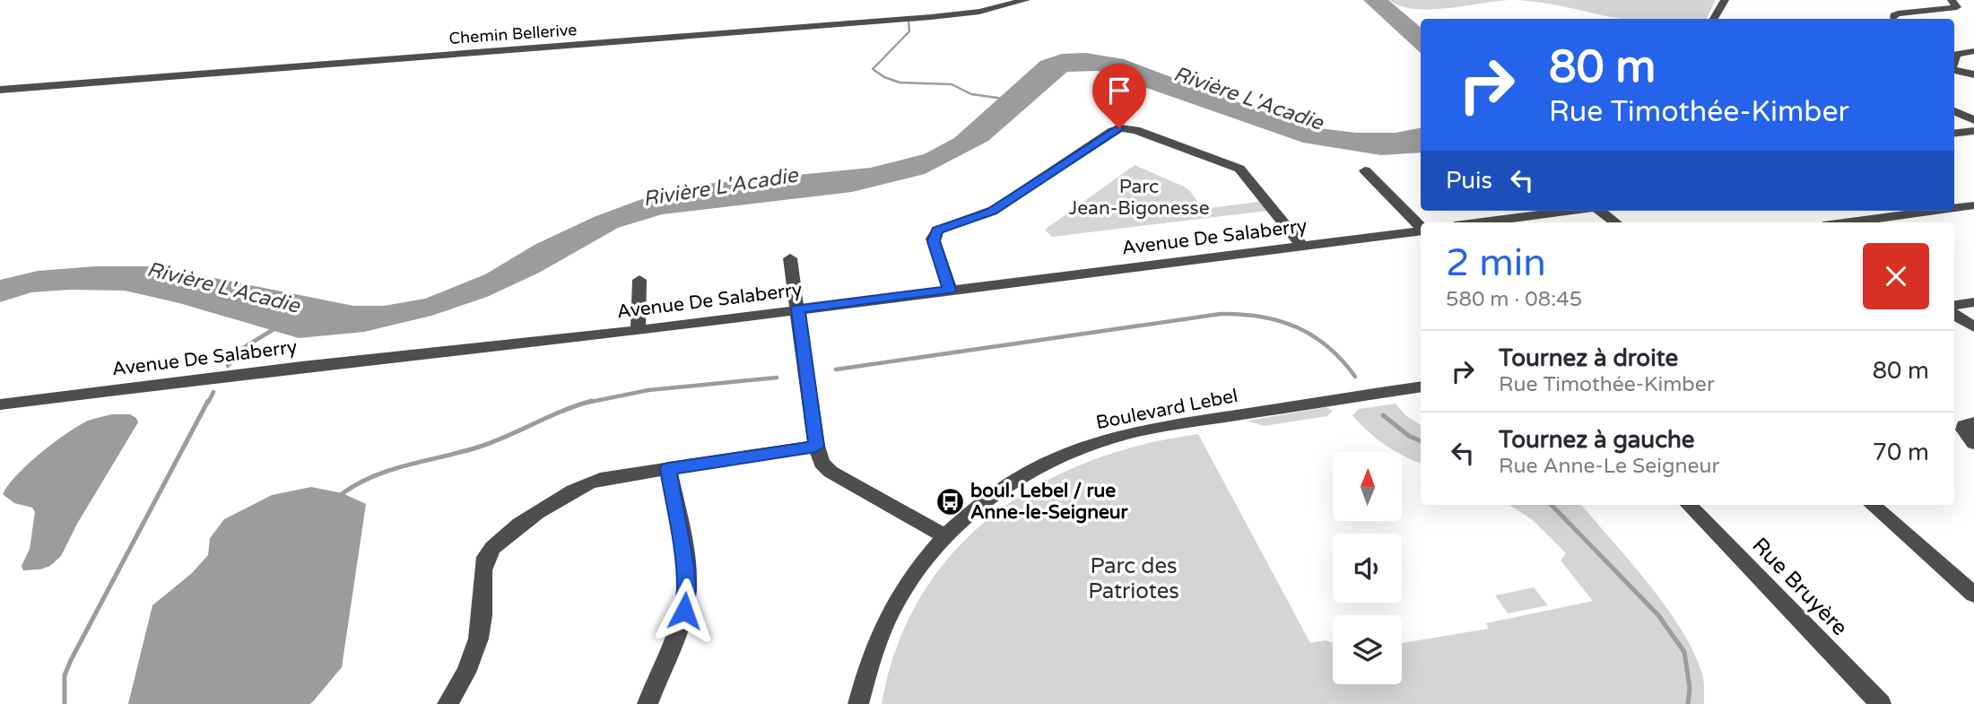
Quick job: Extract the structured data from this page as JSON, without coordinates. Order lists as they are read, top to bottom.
{
  "streets": {
    "street": [
      "Chemin Bellerive",
      "Avenue De Salaberry",
      "Boulevard Lebel",
      "Rue Bruyère"
    ]
  },
  "water": ["Rivière L'Acadie"],
  "parks": ["Parc Jean-Bigonesse", "Parc des Patriotes"],
  "places": {
    "bus stop": ["boul. Lebel / rue Anne-le-Seigneur"]
  },
  "north": "top",
  "page": {
    "turn": ["80 m", "Rue Timothée-Kimber"],
    "then": "Puis",
    "heading": ["2 min", "580 m · 08:45"],
    "list": [
      {
        "name": "Tournez à droite",
        "note": "Rue Timothée-Kimber",
        "value": "80 m"
      },
      {
        "name": "Tournez à gauche",
        "note": "Rue Anne-Le Seigneur",
        "value": "70 m"
      }
    ]
  }
}
